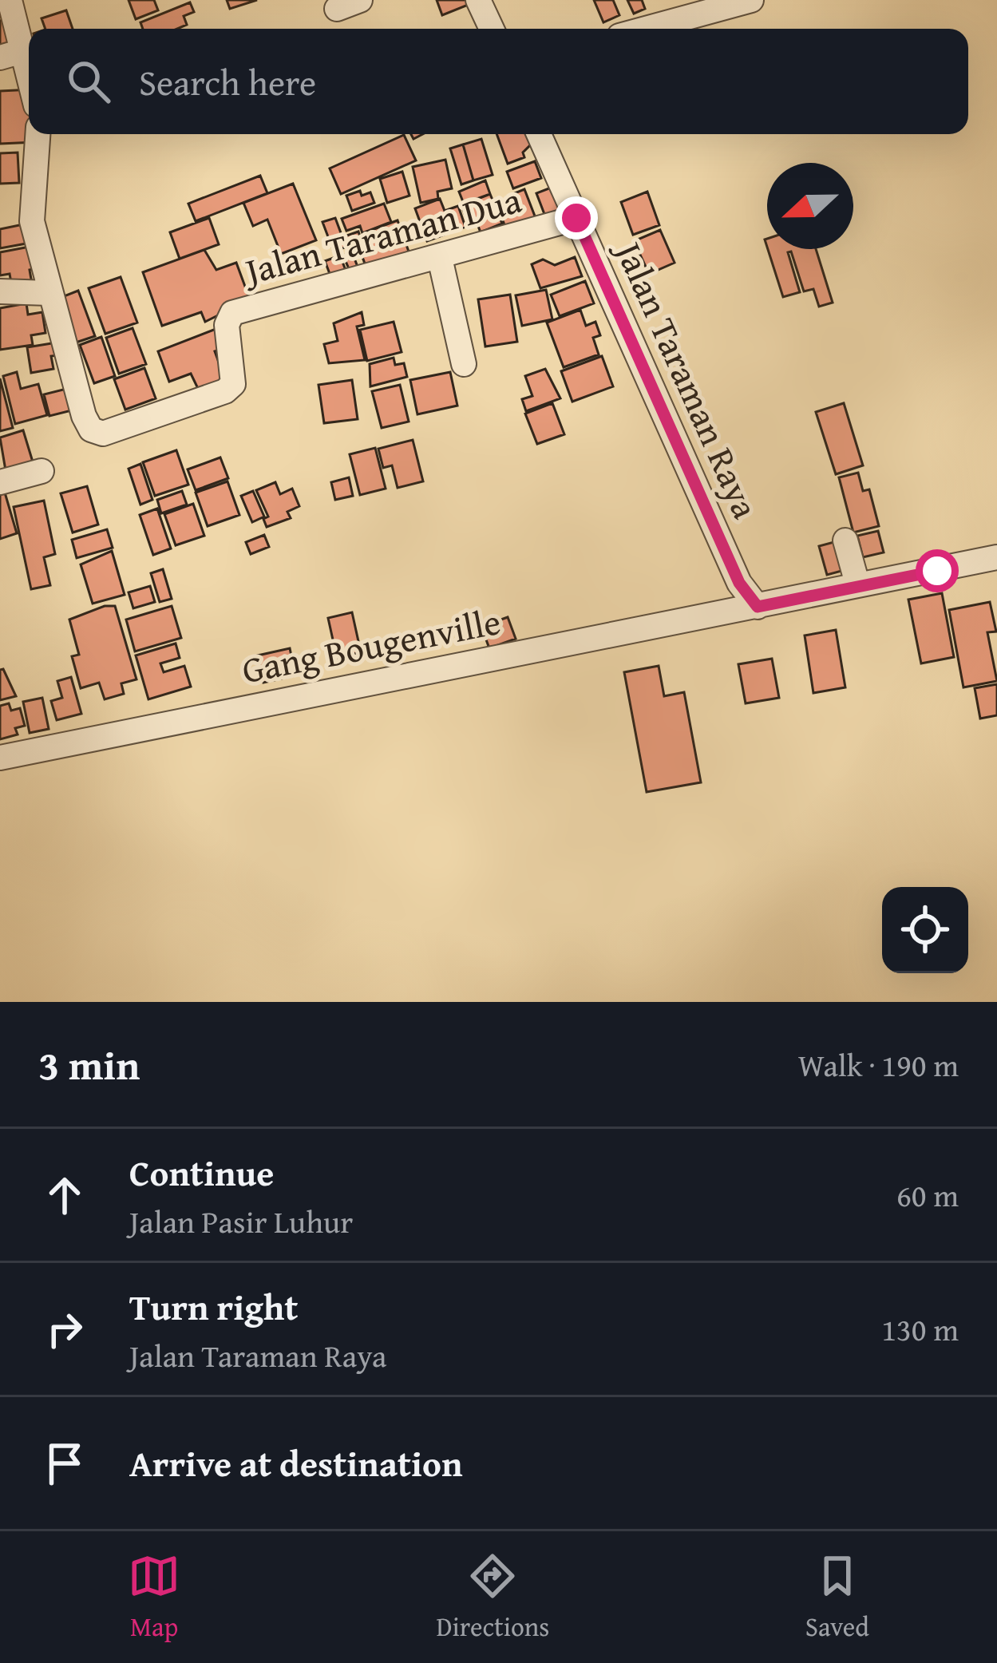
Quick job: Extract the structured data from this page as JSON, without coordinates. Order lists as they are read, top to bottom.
{
  "streets": {
    "street": ["Jalan Taraman Dua", "Jalan Taraman Raya", "Gang Bougenville"]
  },
  "crossings": [
    ["Jalan Taraman Dua", "Jalan Taraman Raya"],
    ["Jalan Taraman Raya", "Gang Bougenville"]
  ],
  "north": "left",
  "page": {
    "search": "Search here",
    "heading": ["3 min", "Walk · 190 m"],
    "list": [
      ["Continue", "Jalan Pasir Luhur", "60 m"],
      ["Turn right", "Jalan Taraman Raya", "130 m"],
      "Arrive at destination"
    ],
    "nav": ["Map", "Directions", "Saved"]
  }
}
